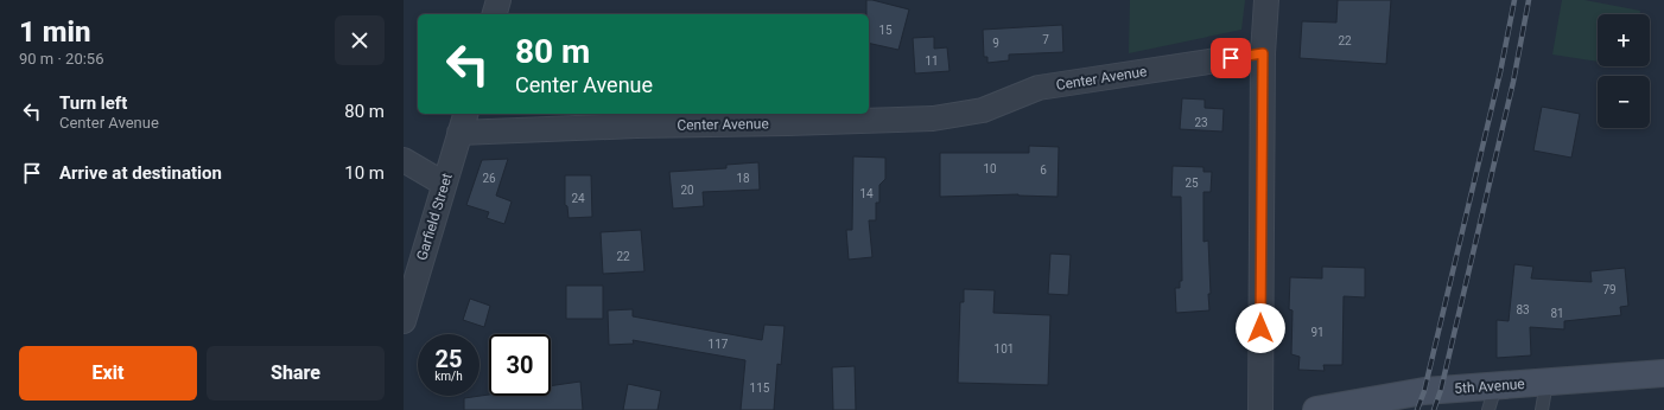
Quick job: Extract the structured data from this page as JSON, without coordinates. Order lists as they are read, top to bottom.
{
  "streets": {
    "main road": ["5th Avenue"],
    "street": ["Center Avenue", "Garfield Street"]
  },
  "crossings": [
    ["Center Avenue", "Garfield Street"]
  ],
  "house_numbers": [
    "15",
    "7",
    "22",
    "9",
    "11",
    "23",
    "10",
    "6",
    "26",
    "18",
    "25",
    "20",
    "14",
    "24",
    "22",
    "79",
    "83",
    "81",
    "91",
    "117",
    "101",
    "115"
  ],
  "page": {
    "heading": ["1 min", "90 m · 20:56"],
    "map_buttons": ["+", "−"],
    "turn": ["80 m", "Center Avenue"],
    "list": [
      {
        "name": "Turn left",
        "note": "Center Avenue",
        "value": "80 m"
      },
      {
        "name": "Arrive at destination",
        "value": "10 m"
      }
    ],
    "speed": "25 km/h",
    "limit": "30",
    "buttons": ["Exit", "Share"]
  }
}
